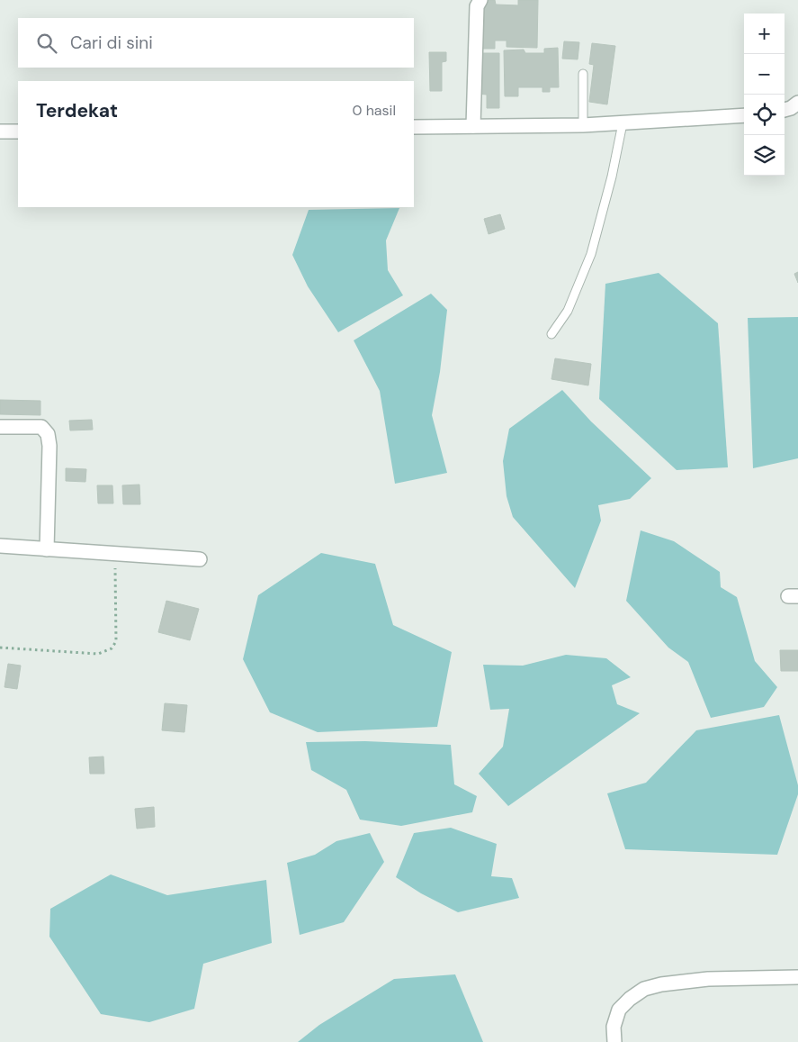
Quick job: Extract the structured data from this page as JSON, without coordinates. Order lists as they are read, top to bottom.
{
  "page": {
    "map_buttons": ["+", "−"],
    "search": "Cari di sini",
    "heading": ["Terdekat", "0 hasil"]
  }
}
